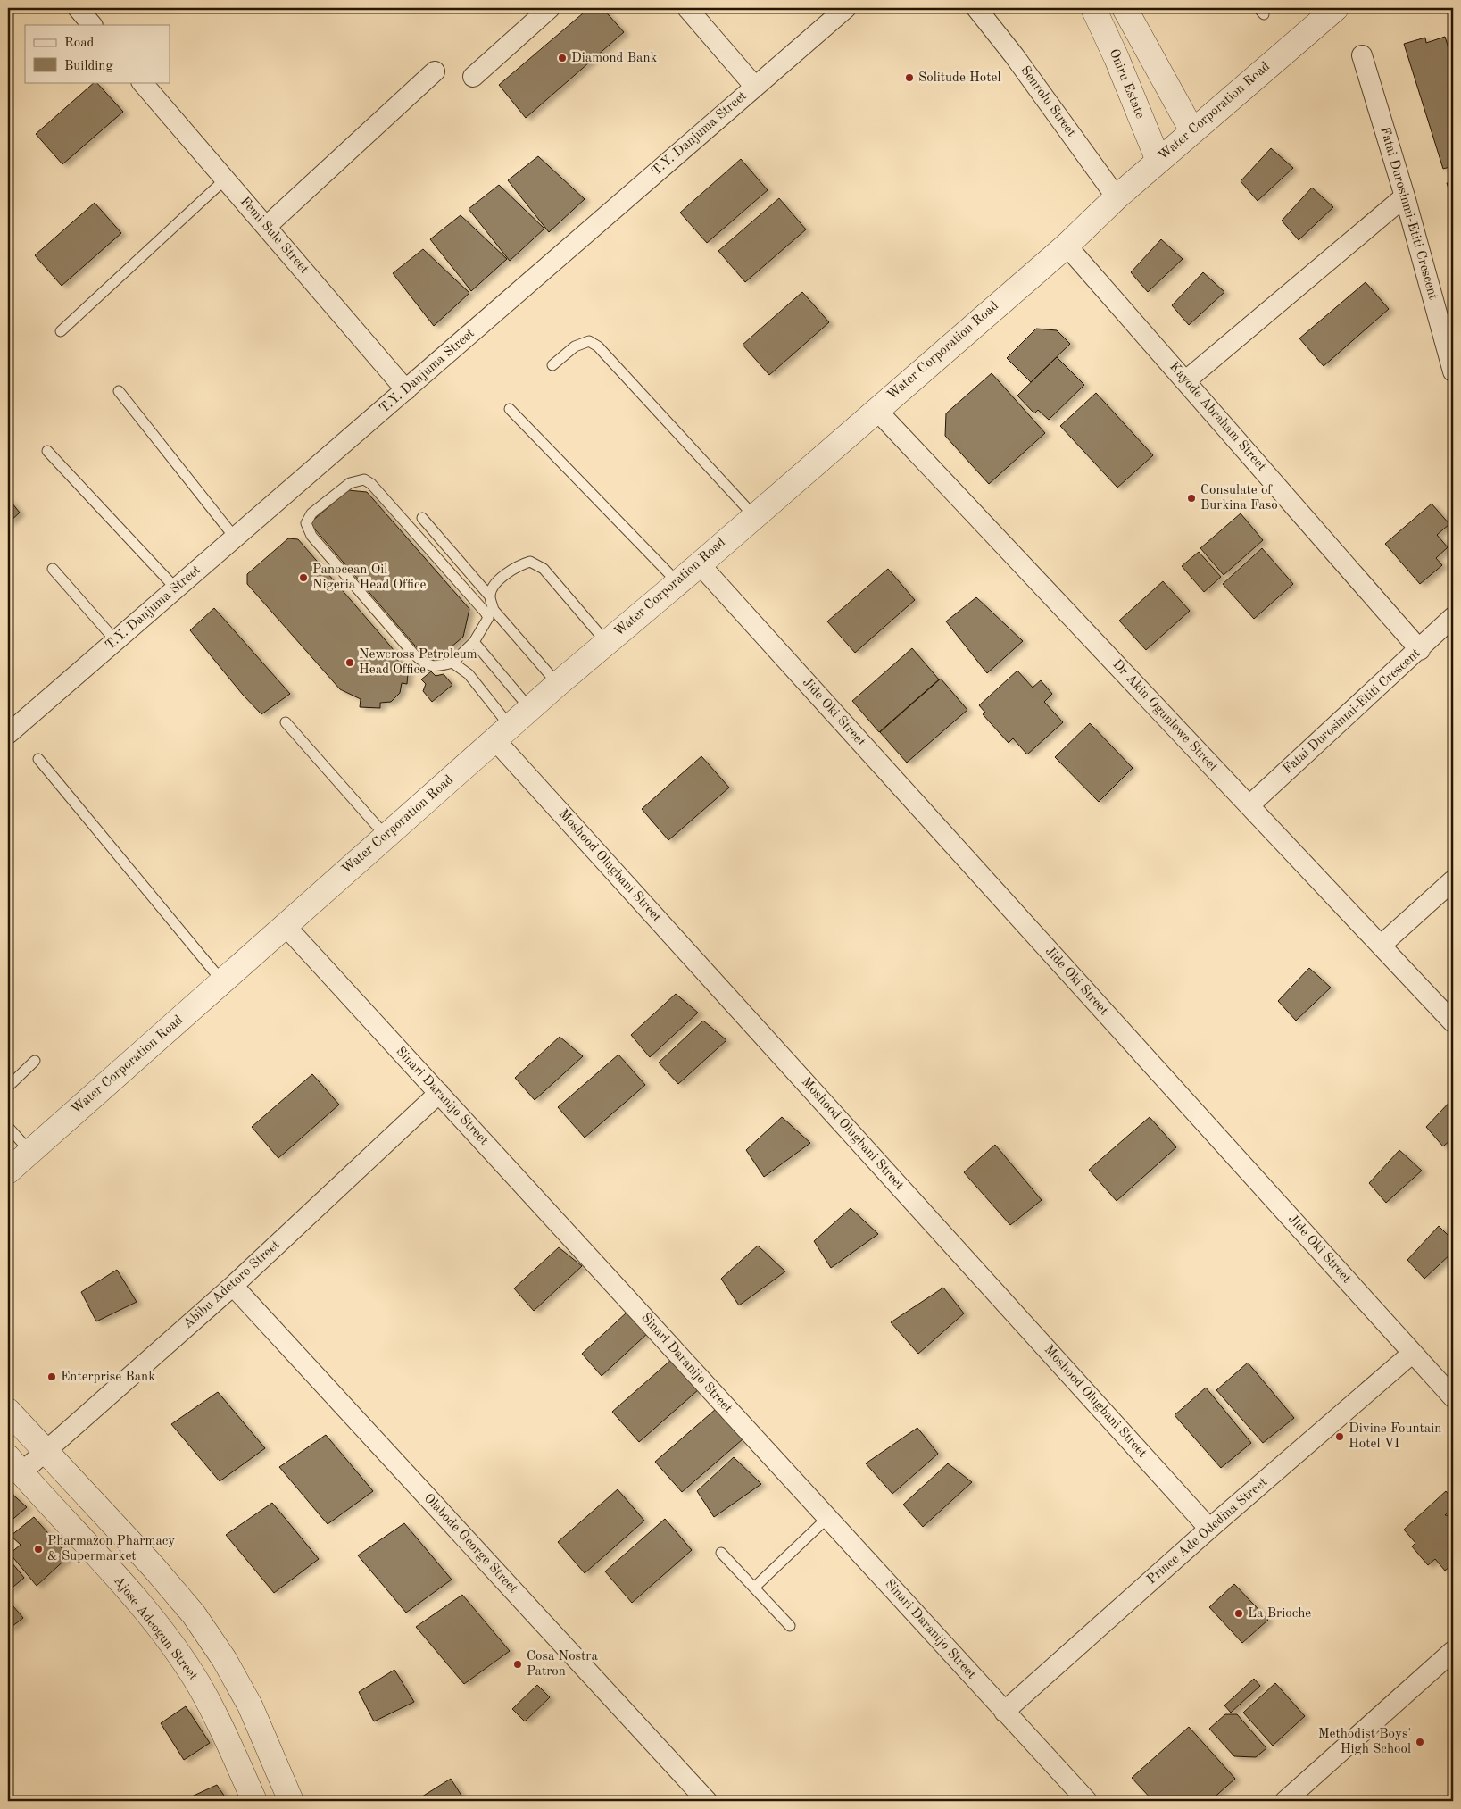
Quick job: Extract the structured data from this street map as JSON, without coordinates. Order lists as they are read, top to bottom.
{
  "streets": {
    "street": [
      "Oniru Estate",
      "Senrolu Street",
      "Water Corporation Road",
      "T.Y. Danjuma Street",
      "Fatai Durosinmi-Etiti Crescent",
      "Femi Sule Street",
      "Kayode Abraham Street",
      "Jide Oki Street",
      "Dr Akin Ogunlewe Street",
      "Moshood Olugbani Street",
      "Sinari Daranijo Street",
      "Abibu Adetoro Street",
      "Prince Ade Odedina Street",
      "Olabode George Street",
      "Ajose Adeogun Street"
    ]
  },
  "crossings": [
    ["Oniru Estate", "Water Corporation Road"],
    ["Senrolu Street", "Water Corporation Road"],
    ["Water Corporation Road", "Kayode Abraham Street"],
    ["Water Corporation Road", "Jide Oki Street"],
    ["Water Corporation Road", "Dr Akin Ogunlewe Street"],
    ["Water Corporation Road", "Moshood Olugbani Street"],
    ["Water Corporation Road", "Sinari Daranijo Street"],
    ["T.Y. Danjuma Street", "Femi Sule Street"],
    ["Fatai Durosinmi-Etiti Crescent", "Kayode Abraham Street"],
    ["Fatai Durosinmi-Etiti Crescent", "Dr Akin Ogunlewe Street"],
    ["Jide Oki Street", "Prince Ade Odedina Street"],
    ["Moshood Olugbani Street", "Prince Ade Odedina Street"],
    ["Sinari Daranijo Street", "Abibu Adetoro Street"],
    ["Sinari Daranijo Street", "Prince Ade Odedina Street"],
    ["Abibu Adetoro Street", "Olabode George Street"],
    ["Abibu Adetoro Street", "Ajose Adeogun Street"]
  ],
  "places": [
    "Diamond Bank",
    "Solitude Hotel",
    "Consulate of Burkina Faso",
    "Panocean Oil Nigeria Head Office",
    "Newcross Petroleum Head Office",
    "Enterprise Bank",
    "Divine Fountain Hotel VI",
    "Pharmazon Pharmacy & Supermarket",
    "La Brioche",
    "Cosa Nostra Patron",
    "Methodist Boys' High School"
  ],
  "legend": ["Road", "Building"]
}
